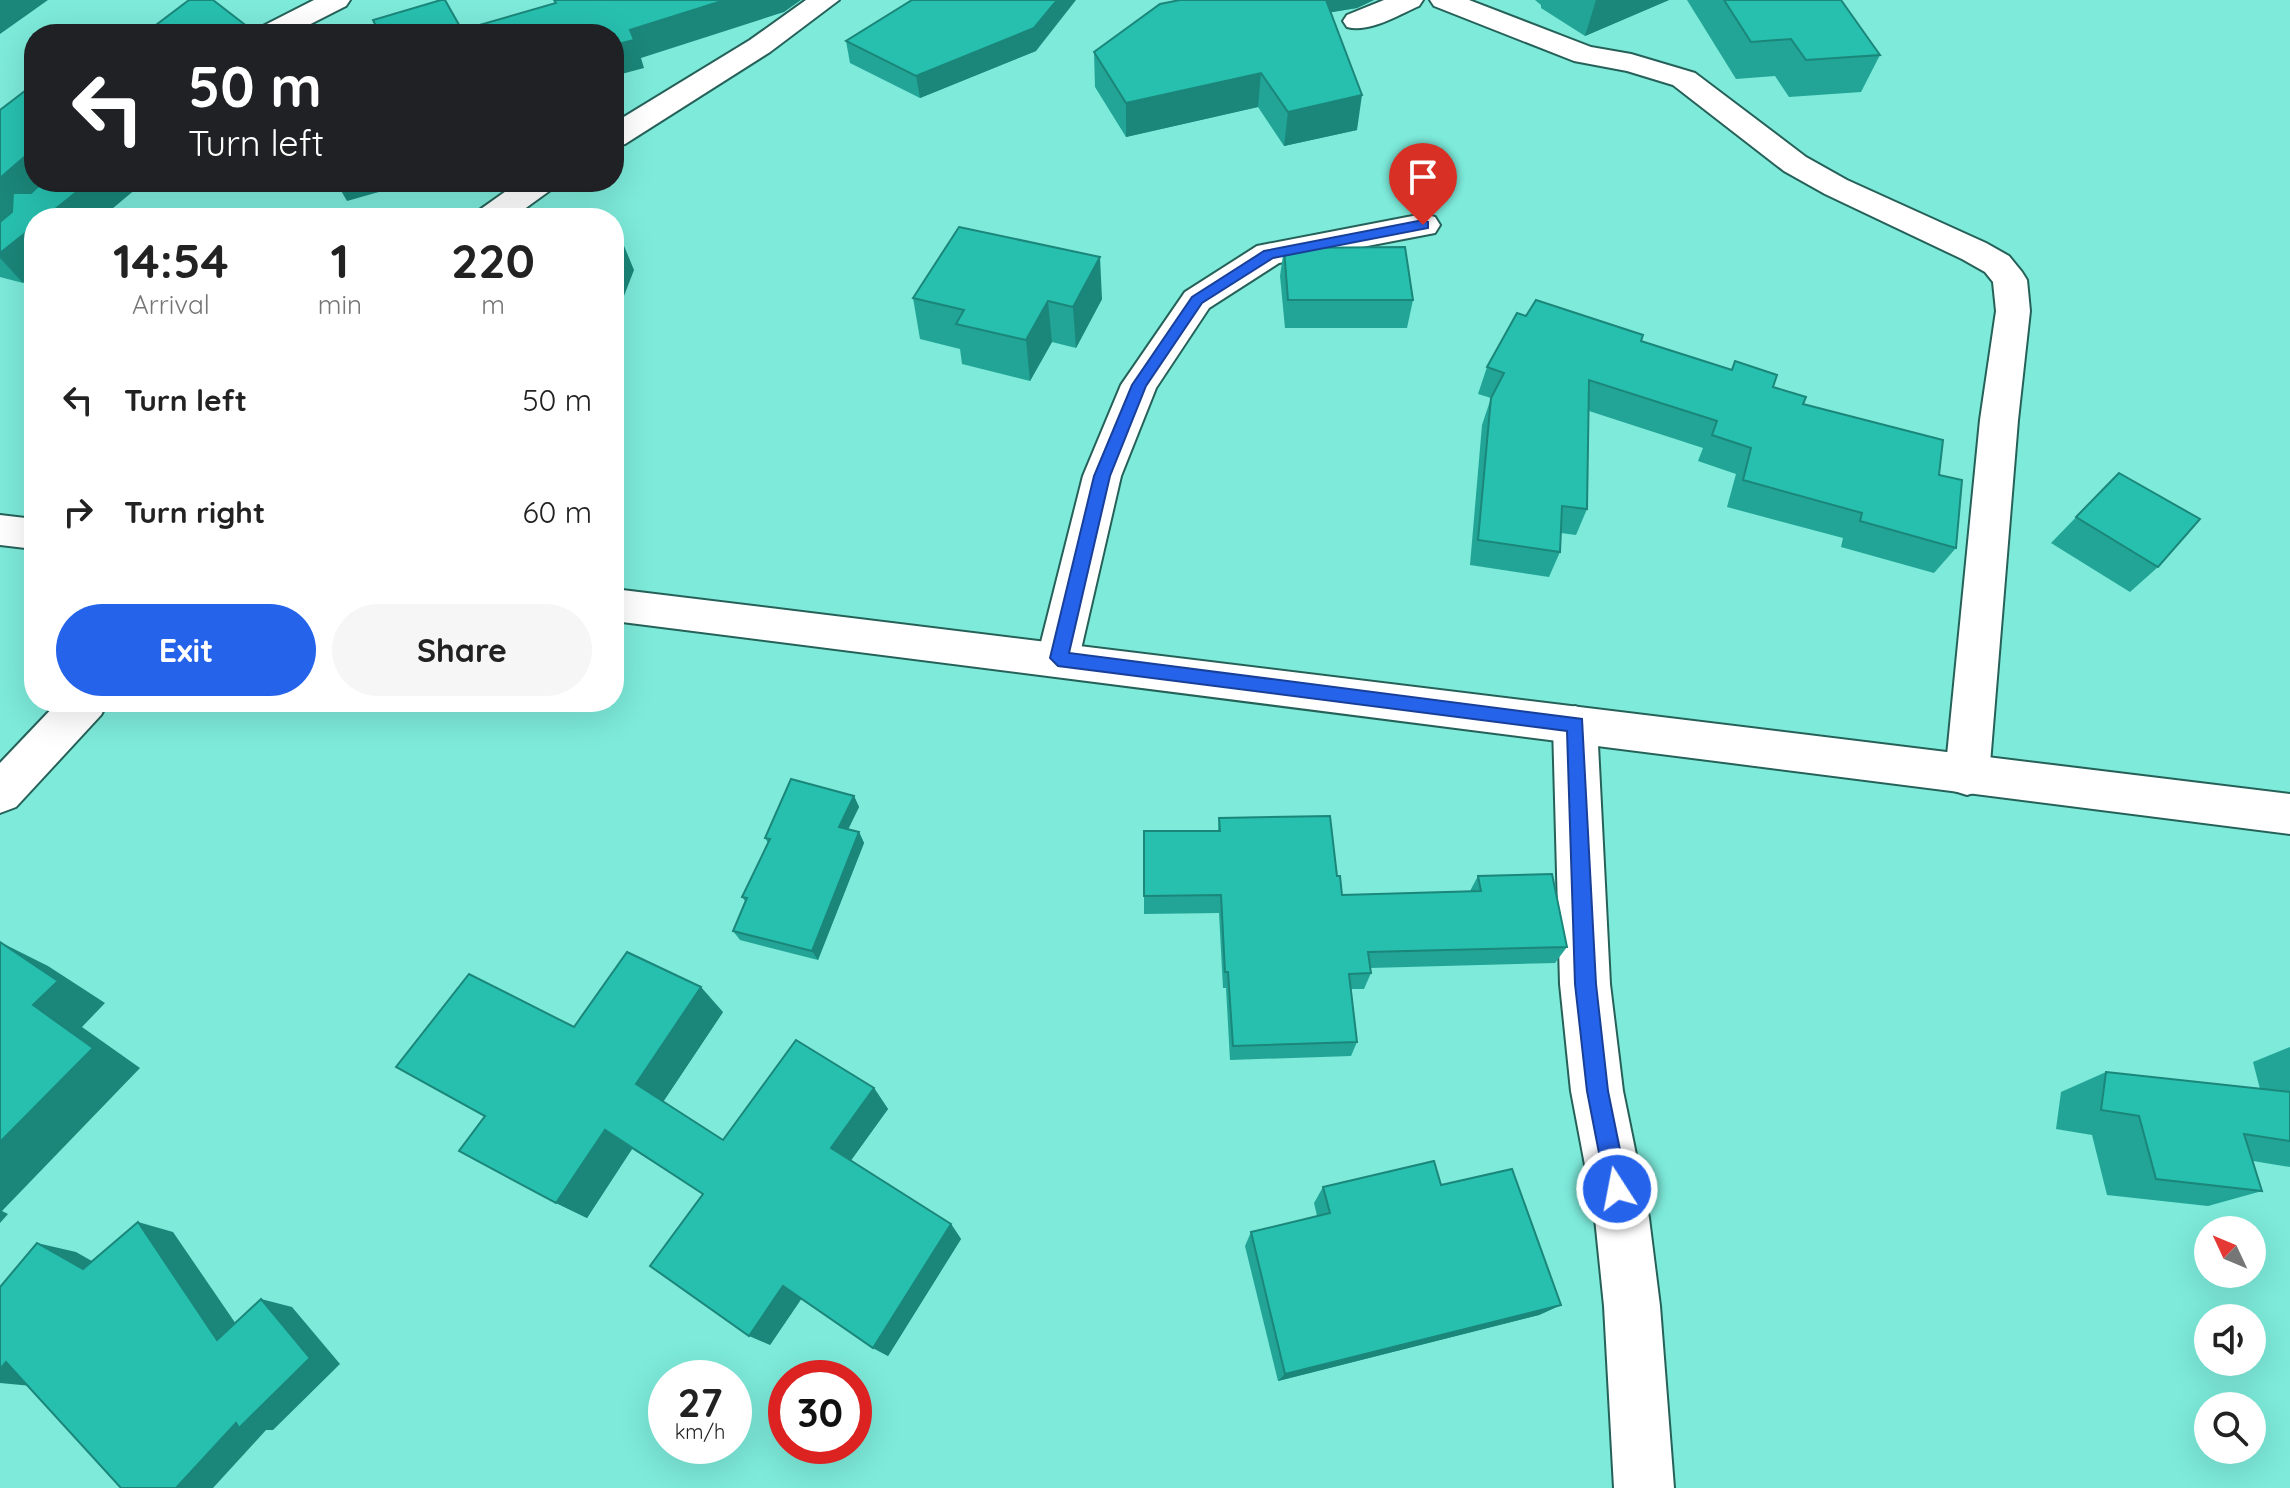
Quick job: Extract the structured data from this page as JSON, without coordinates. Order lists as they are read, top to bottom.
{
  "north": "top left",
  "page": {
    "turn": ["50 m", "Turn left"],
    "eta": [
      "14:54",
      "Arrival",
      "1",
      "min",
      "220",
      "m"
    ],
    "list": [
      {
        "name": "Turn left",
        "value": "50 m"
      },
      {
        "name": "Turn right",
        "value": "60 m"
      }
    ],
    "buttons": ["Exit", "Share"],
    "speed": "27 km/h",
    "limit": "30"
  }
}
